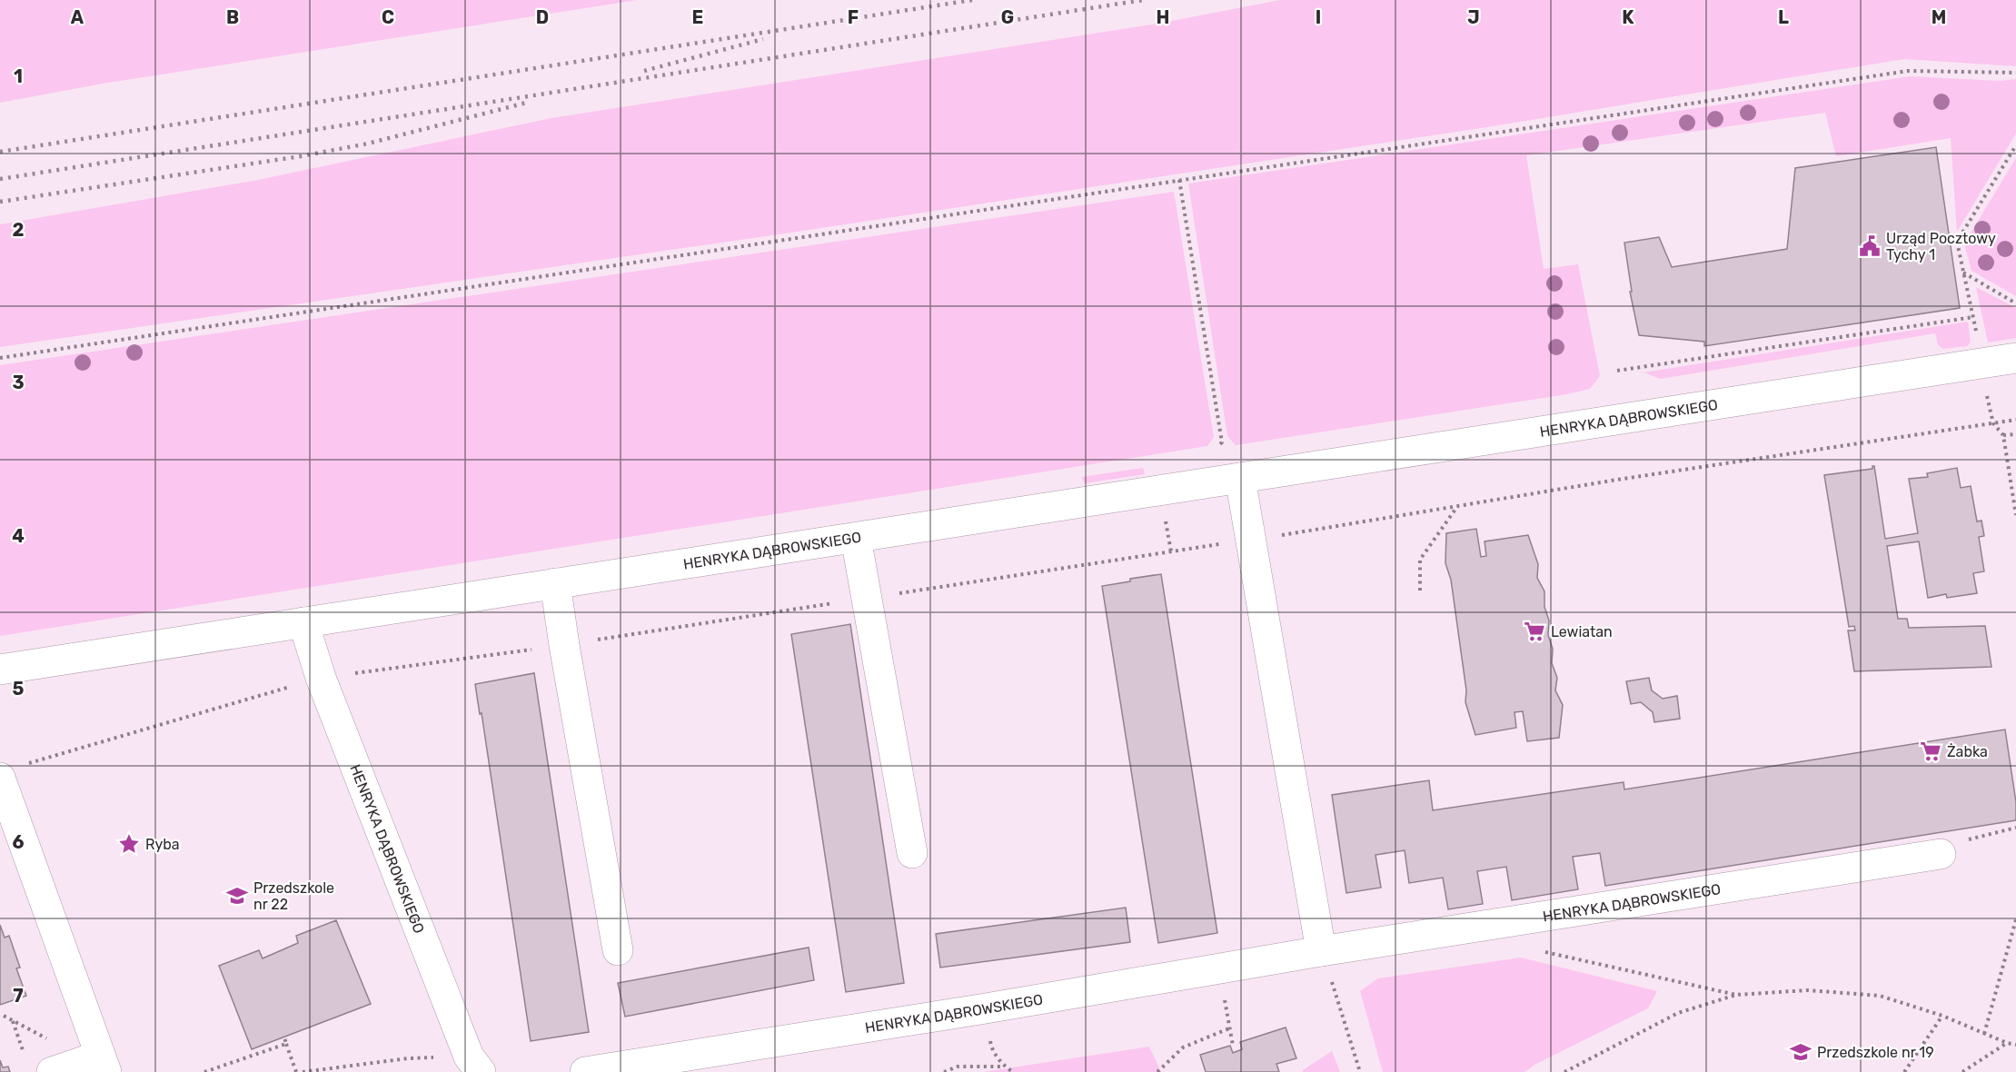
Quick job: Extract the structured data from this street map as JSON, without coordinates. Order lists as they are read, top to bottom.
{
  "streets": {
    "street": ["HENRYKA DĄBROWSKIEGO"]
  },
  "places": {
    "public building": ["Urząd Pocztowy Tychy 1"],
    "supermarket": ["Lewiatan", "Żabka"],
    "place": ["Ryba"],
    "school or university": ["Przedszkole nr 22", "Przedszkole nr 19"]
  },
  "grid": {
    "columns": [
      "A",
      "B",
      "C",
      "D",
      "E",
      "F",
      "G",
      "H",
      "I",
      "J",
      "K",
      "L",
      "M"
    ],
    "rows": [
      "1",
      "2",
      "3",
      "4",
      "5",
      "6",
      "7"
    ]
  }
}
